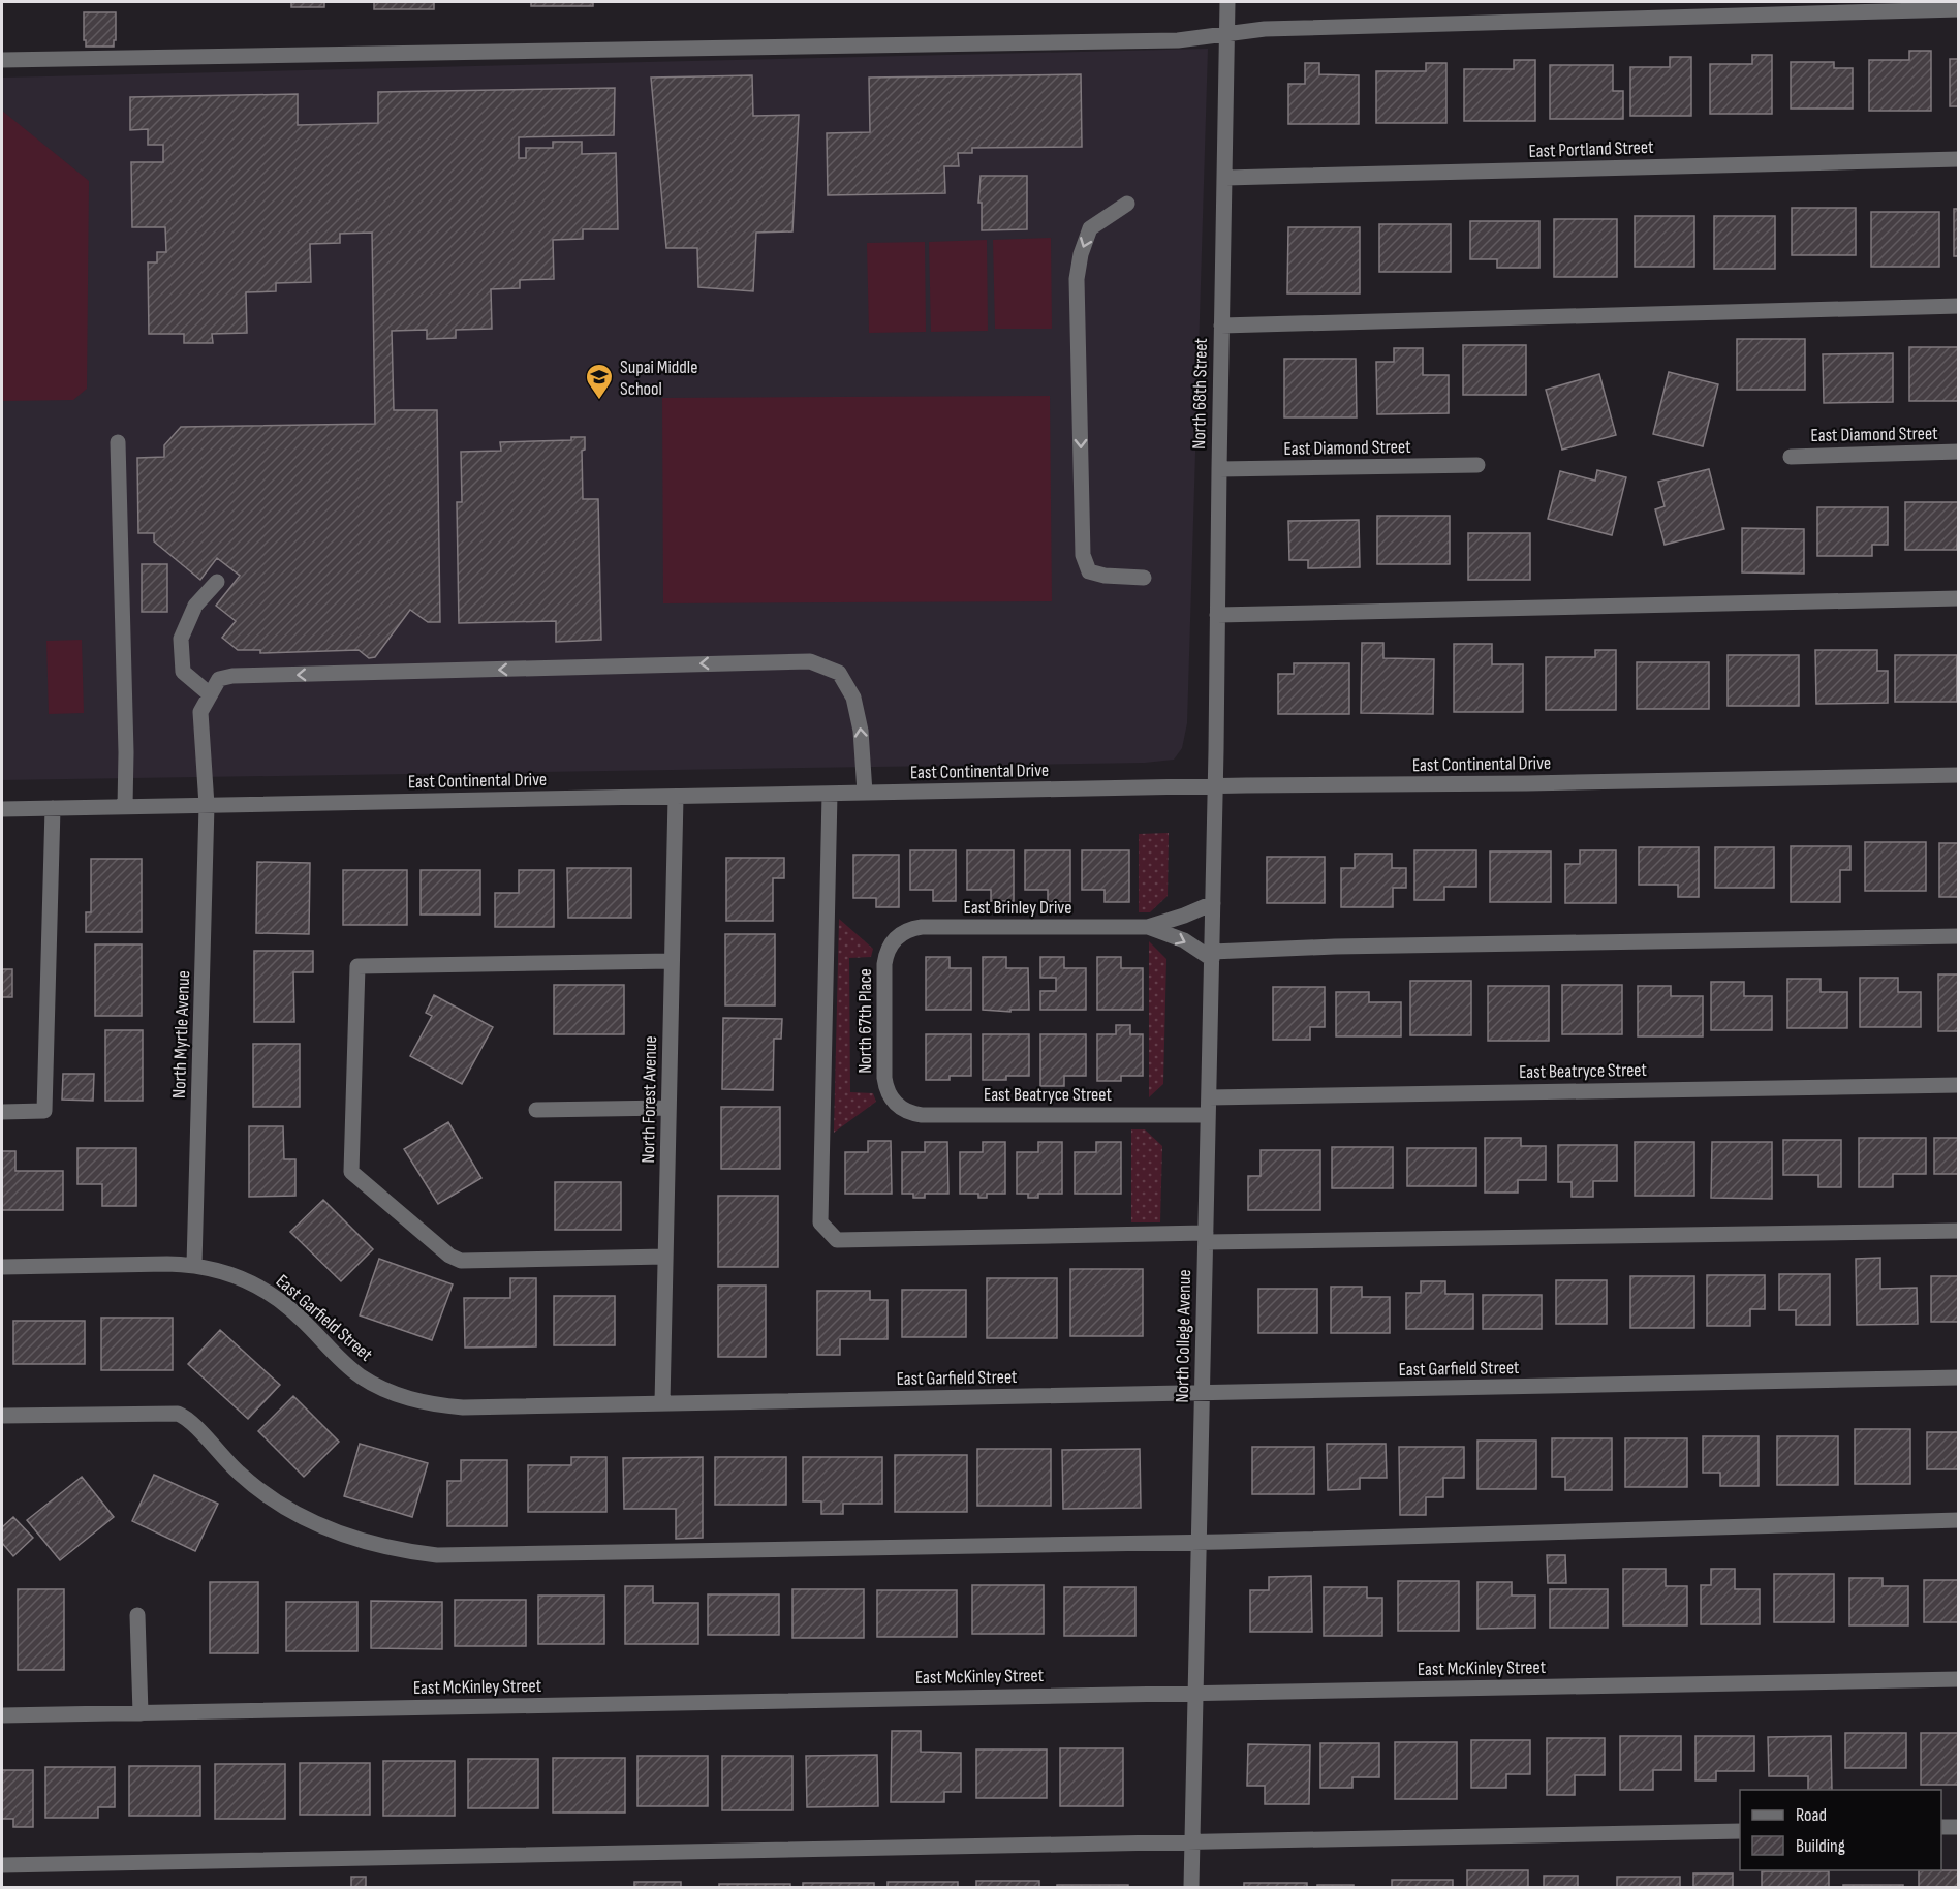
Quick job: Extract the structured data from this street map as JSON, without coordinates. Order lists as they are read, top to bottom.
{
  "streets": {
    "street": [
      "East Portland Street",
      "North 68th Street",
      "East Diamond Street",
      "East Continental Drive",
      "East Brinley Drive",
      "North 67th Place",
      "North Myrtle Avenue",
      "East Beatryce Street",
      "North Forest Avenue",
      "East Garfield Street",
      "North College Avenue",
      "East McKinley Street"
    ]
  },
  "crossings": [
    ["East Portland Street", "North 68th Street"],
    ["North 68th Street", "East Diamond Street"],
    ["North 68th Street", "East Continental Drive"],
    ["North 68th Street", "North College Avenue"],
    ["East Continental Drive", "North Myrtle Avenue"],
    ["East Continental Drive", "North Forest Avenue"],
    ["East Continental Drive", "North College Avenue"],
    ["East Brinley Drive", "North 67th Place"],
    ["East Brinley Drive", "North College Avenue"],
    ["North 67th Place", "East Beatryce Street"],
    ["North Myrtle Avenue", "East Garfield Street"],
    ["East Beatryce Street", "North College Avenue"],
    ["North Forest Avenue", "East Garfield Street"],
    ["East Garfield Street", "North College Avenue"],
    ["North College Avenue", "East McKinley Street"]
  ],
  "places": {
    "school or university": ["Supai Middle School"]
  },
  "legend": ["Road", "Building"]
}
